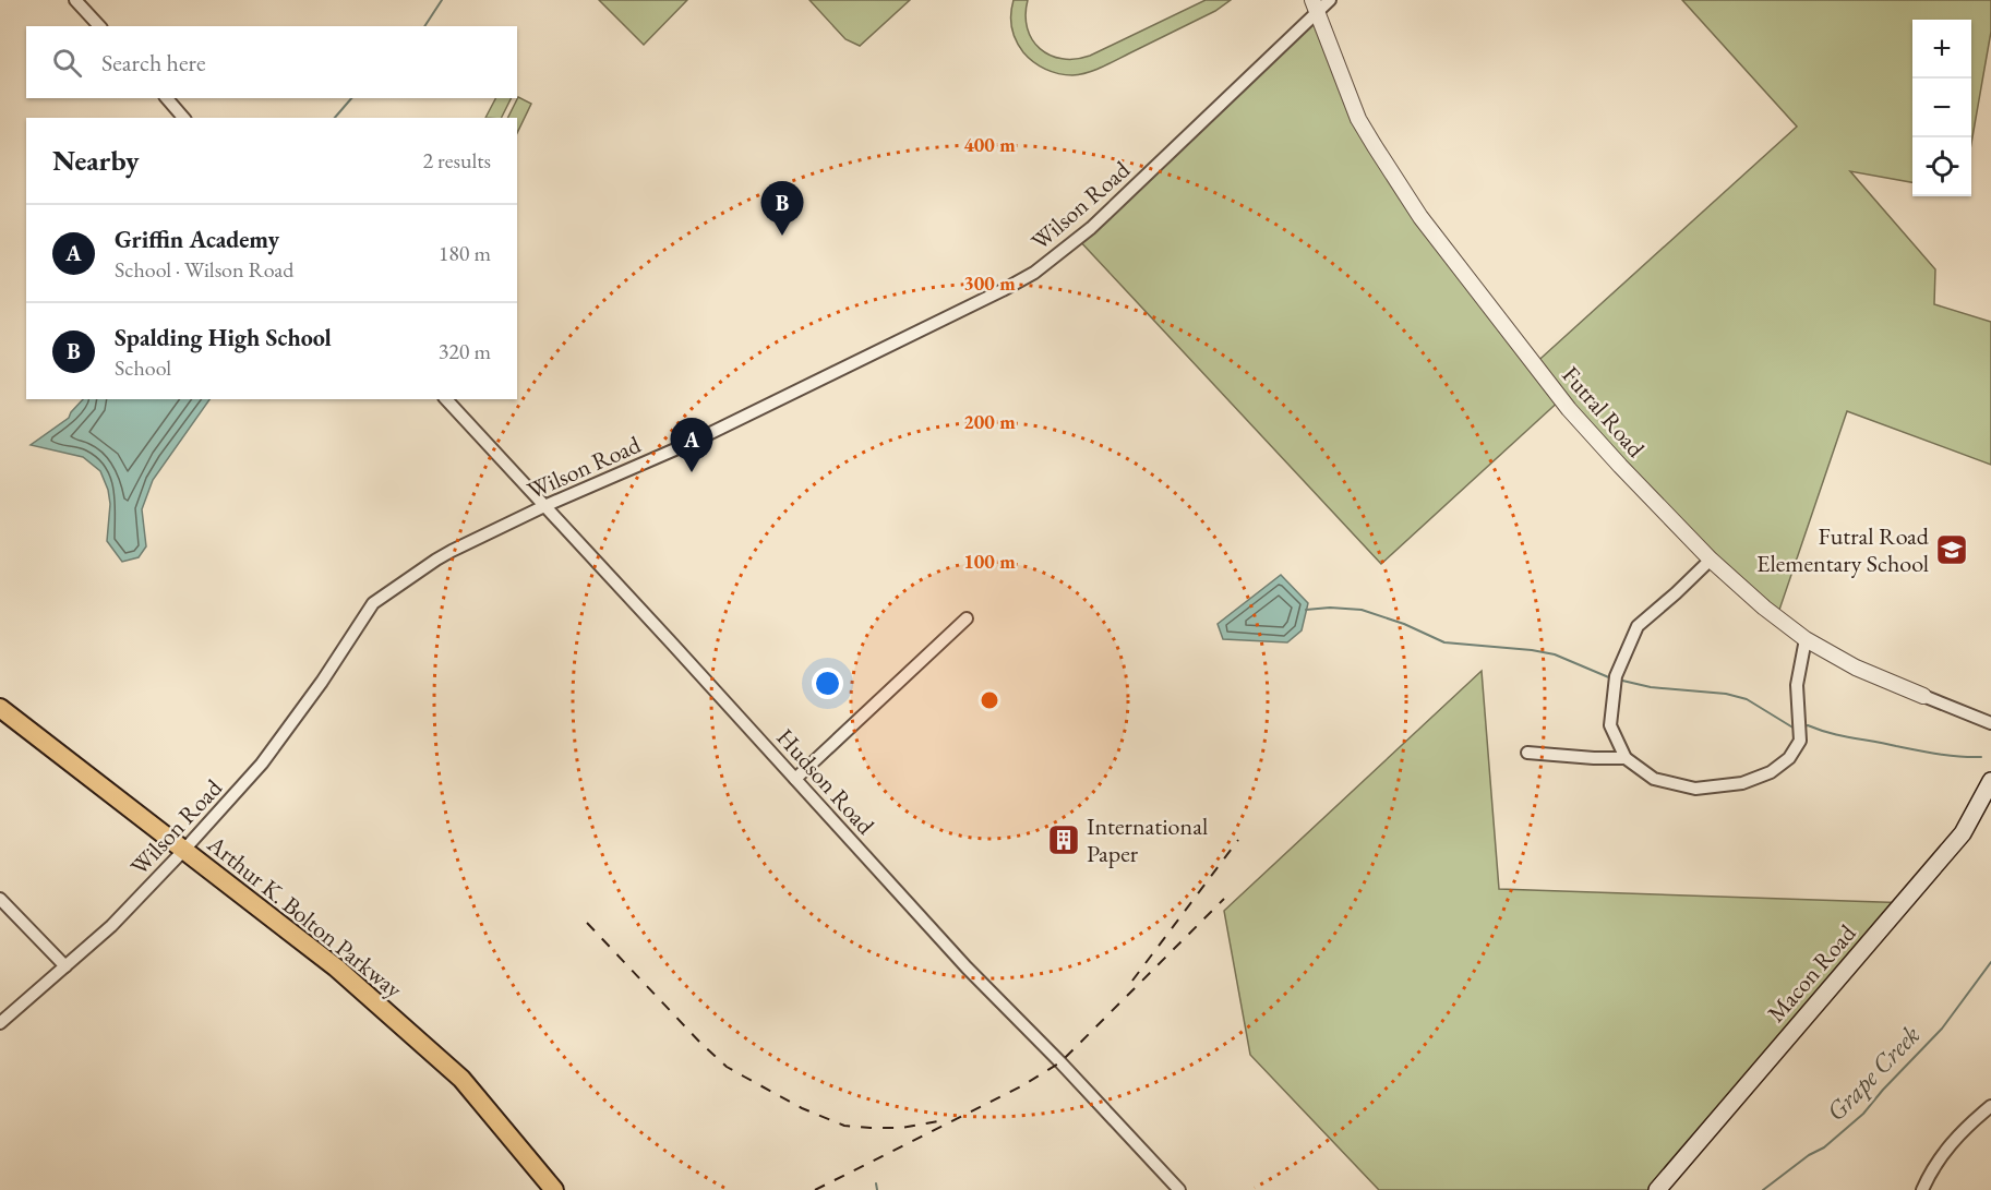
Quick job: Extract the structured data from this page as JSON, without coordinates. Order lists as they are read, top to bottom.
{
  "streets": {
    "main road": ["Arthur K. Bolton Parkway", "Macon Road"],
    "street": ["Wilson Road", "Futral Road", "Hudson Road"]
  },
  "crossings": [
    ["Wilson Road", "Futral Road"],
    ["Wilson Road", "Hudson Road"],
    ["Wilson Road", "Arthur K. Bolton Parkway"]
  ],
  "water": ["Grape Creek"],
  "places": {
    "school or university": ["Futral Road Elementary School"],
    "building": ["International Paper"]
  },
  "page": {
    "map_buttons": ["+", "−"],
    "search": "Search here",
    "heading": ["Nearby", "2 results"],
    "pins": ["B", "A"],
    "list": [
      {
        "mark": "A",
        "name": "Griffin Academy",
        "note": "School · Wilson Road",
        "value": "180 m"
      },
      {
        "mark": "B",
        "name": "Spalding High School",
        "note": "School",
        "value": "320 m"
      }
    ]
  },
  "rings": [
    "400 m",
    "300 m",
    "200 m",
    "100 m"
  ]
}
